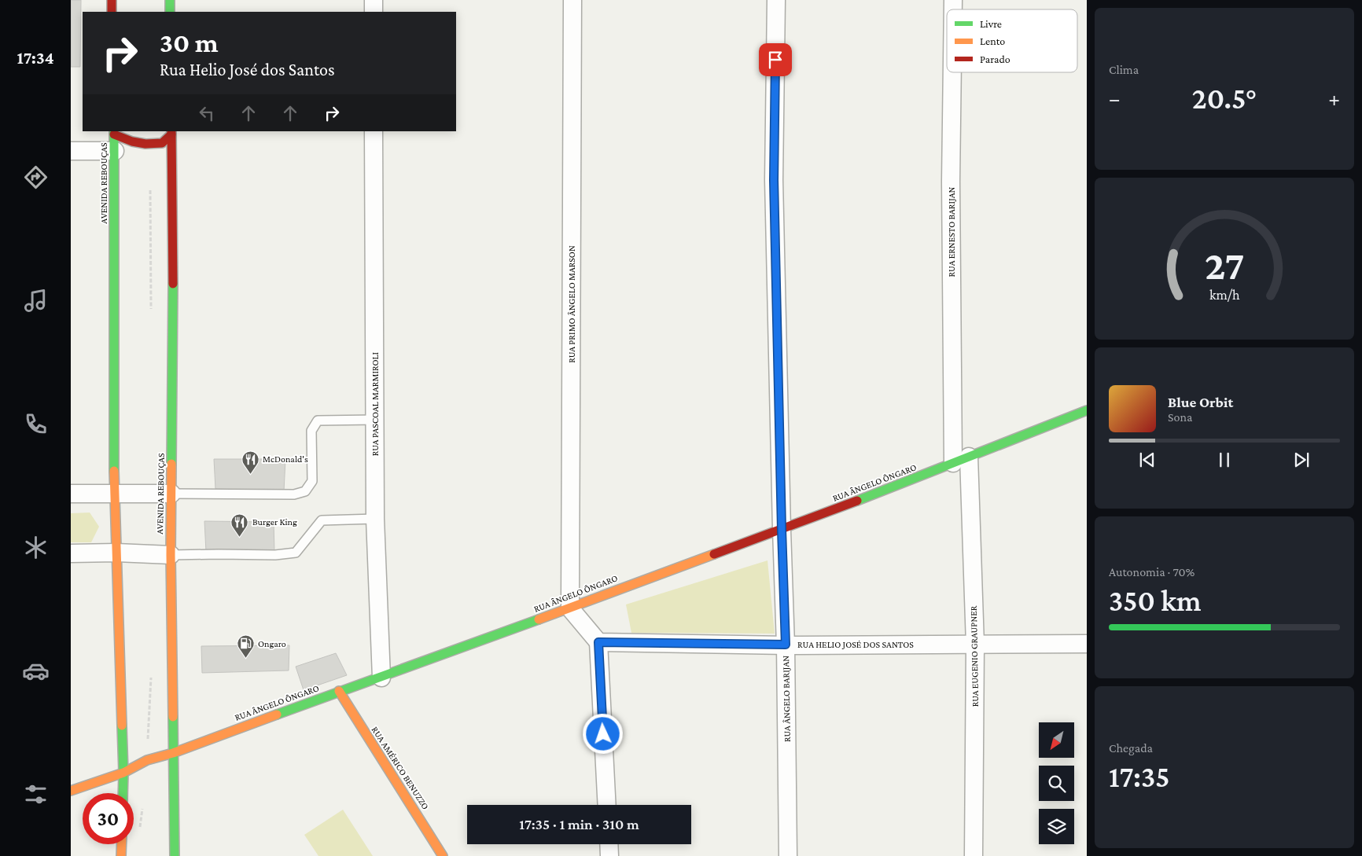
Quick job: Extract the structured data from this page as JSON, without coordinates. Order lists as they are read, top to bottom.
{
  "streets": {
    "street": [
      "AVENIDA REBOUÇAS",
      "RUA ERNESTO BARIJAN",
      "RUA PRIMO ÂNGELO MARSON",
      "RUA PASCOAL MARMIROLI",
      "RUA ÂNGELO ÔNGARO",
      "RUA HELIO JOSÉ DOS SANTOS",
      "RUA EUGENIO GRAUPNER",
      "RUA ÂNGELO BARIJAN",
      "RUA AMÉRICO BENUZZO"
    ]
  },
  "crossings": [
    ["AVENIDA REBOUÇAS", "RUA ÂNGELO ÔNGARO"],
    ["RUA ERNESTO BARIJAN", "RUA ÂNGELO ÔNGARO"],
    ["RUA ERNESTO BARIJAN", "RUA EUGENIO GRAUPNER"],
    ["RUA PRIMO ÂNGELO MARSON", "RUA ÂNGELO ÔNGARO"],
    ["RUA PASCOAL MARMIROLI", "RUA ÂNGELO ÔNGARO"],
    ["RUA ÂNGELO ÔNGARO", "RUA EUGENIO GRAUPNER"],
    ["RUA ÂNGELO ÔNGARO", "RUA ÂNGELO BARIJAN"],
    ["RUA ÂNGELO ÔNGARO", "RUA AMÉRICO BENUZZO"],
    ["RUA HELIO JOSÉ DOS SANTOS", "RUA EUGENIO GRAUPNER"],
    ["RUA HELIO JOSÉ DOS SANTOS", "RUA ÂNGELO BARIJAN"]
  ],
  "places": {
    "restaurant": ["McDonald's", "Burger King"],
    "fuel station": ["Ongaro"]
  },
  "legend": ["Livre", "Lento", "Parado"],
  "north": "bottom left",
  "page": {
    "tabs": "17:34",
    "tile": [
      "Clima",
      ["Autonomia · 70%", "350 km"],
      ["Chegada", "17:35"]
    ],
    "turn": ["30 m", "Rua Helio José dos Santos"],
    "heat": ["−", "20.5°", "+"],
    "song": ["Blue Orbit", "Sona"],
    "limit": "30",
    "trip": "17:35 · 1 min · 310 m",
    "gauge": ["27", "km/h"]
  }
}
